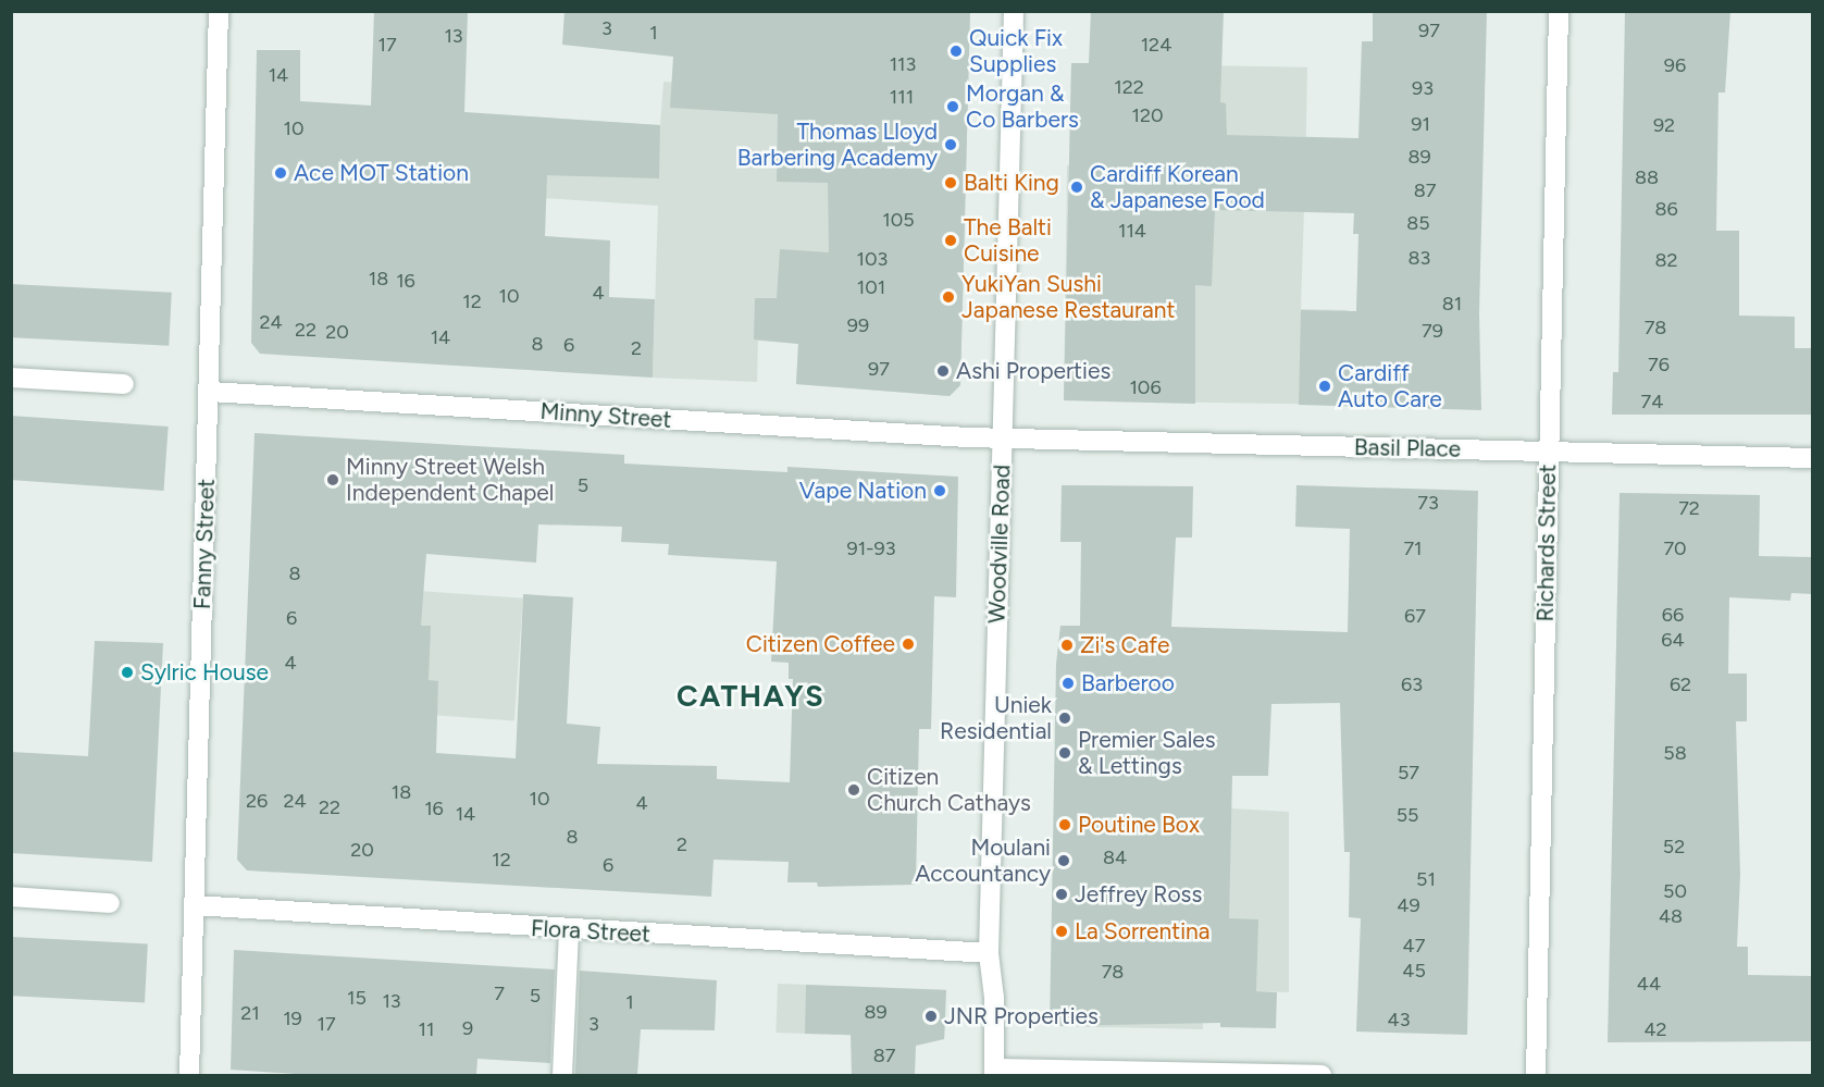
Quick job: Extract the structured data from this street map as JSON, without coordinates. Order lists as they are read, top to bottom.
{
  "streets": {
    "street": [
      "Minny Street",
      "Basil Place",
      "Richards Street",
      "Fanny Street",
      "Woodville Road",
      "Flora Street"
    ]
  },
  "crossings": [
    ["Minny Street", "Basil Place"],
    ["Minny Street", "Fanny Street"],
    ["Minny Street", "Woodville Road"],
    ["Basil Place", "Richards Street"],
    ["Basil Place", "Woodville Road"],
    ["Fanny Street", "Flora Street"],
    ["Woodville Road", "Flora Street"]
  ],
  "districts": ["CATHAYS"],
  "places": [
    "Quick Fix Supplies",
    "Morgan & Co Barbers",
    "Thomas Lloyd Barbering Academy",
    "Ace MOT Station",
    "Balti King",
    "Cardiff Korean & Japanese Food",
    "The Balti Cuisine",
    "YukiYan Sushi Japanese Restaurant",
    "Ashi Properties",
    "Cardiff Auto Care",
    "Minny Street Welsh Independent Chapel",
    "Vape Nation",
    "Citizen Coffee",
    "Zi's Cafe",
    "Sylric House",
    "Barberoo",
    "Uniek Residential",
    "Premier Sales & Lettings",
    "Citizen Church Cathays",
    "Poutine Box",
    "Moulani Accountancy",
    "Jeffrey Ross",
    "La Sorrentina",
    "JNR Properties"
  ],
  "house_numbers": [
    "3",
    "97",
    "1",
    "13",
    "17",
    "124",
    "113",
    "96",
    "14",
    "122",
    "93",
    "111",
    "120",
    "91",
    "92",
    "10",
    "89",
    "88",
    "87",
    "86",
    "105",
    "85",
    "114",
    "83",
    "103",
    "82",
    "18",
    "16",
    "101",
    "4",
    "10",
    "12",
    "81",
    "24",
    "99",
    "78",
    "22",
    "79",
    "20",
    "14",
    "8",
    "6",
    "2",
    "76",
    "97",
    "106",
    "74",
    "5",
    "73",
    "72",
    "91-93",
    "71",
    "70",
    "8",
    "66",
    "67",
    "6",
    "64",
    "4",
    "63",
    "62",
    "58",
    "57",
    "18",
    "10",
    "26",
    "24",
    "4",
    "22",
    "16",
    "14",
    "55",
    "8",
    "2",
    "52",
    "20",
    "84",
    "12",
    "6",
    "51",
    "50",
    "49",
    "48",
    "47",
    "45",
    "78",
    "44",
    "7",
    "5",
    "15",
    "13",
    "1",
    "89",
    "21",
    "19",
    "43",
    "17",
    "3",
    "9",
    "11",
    "42",
    "87"
  ]
}
